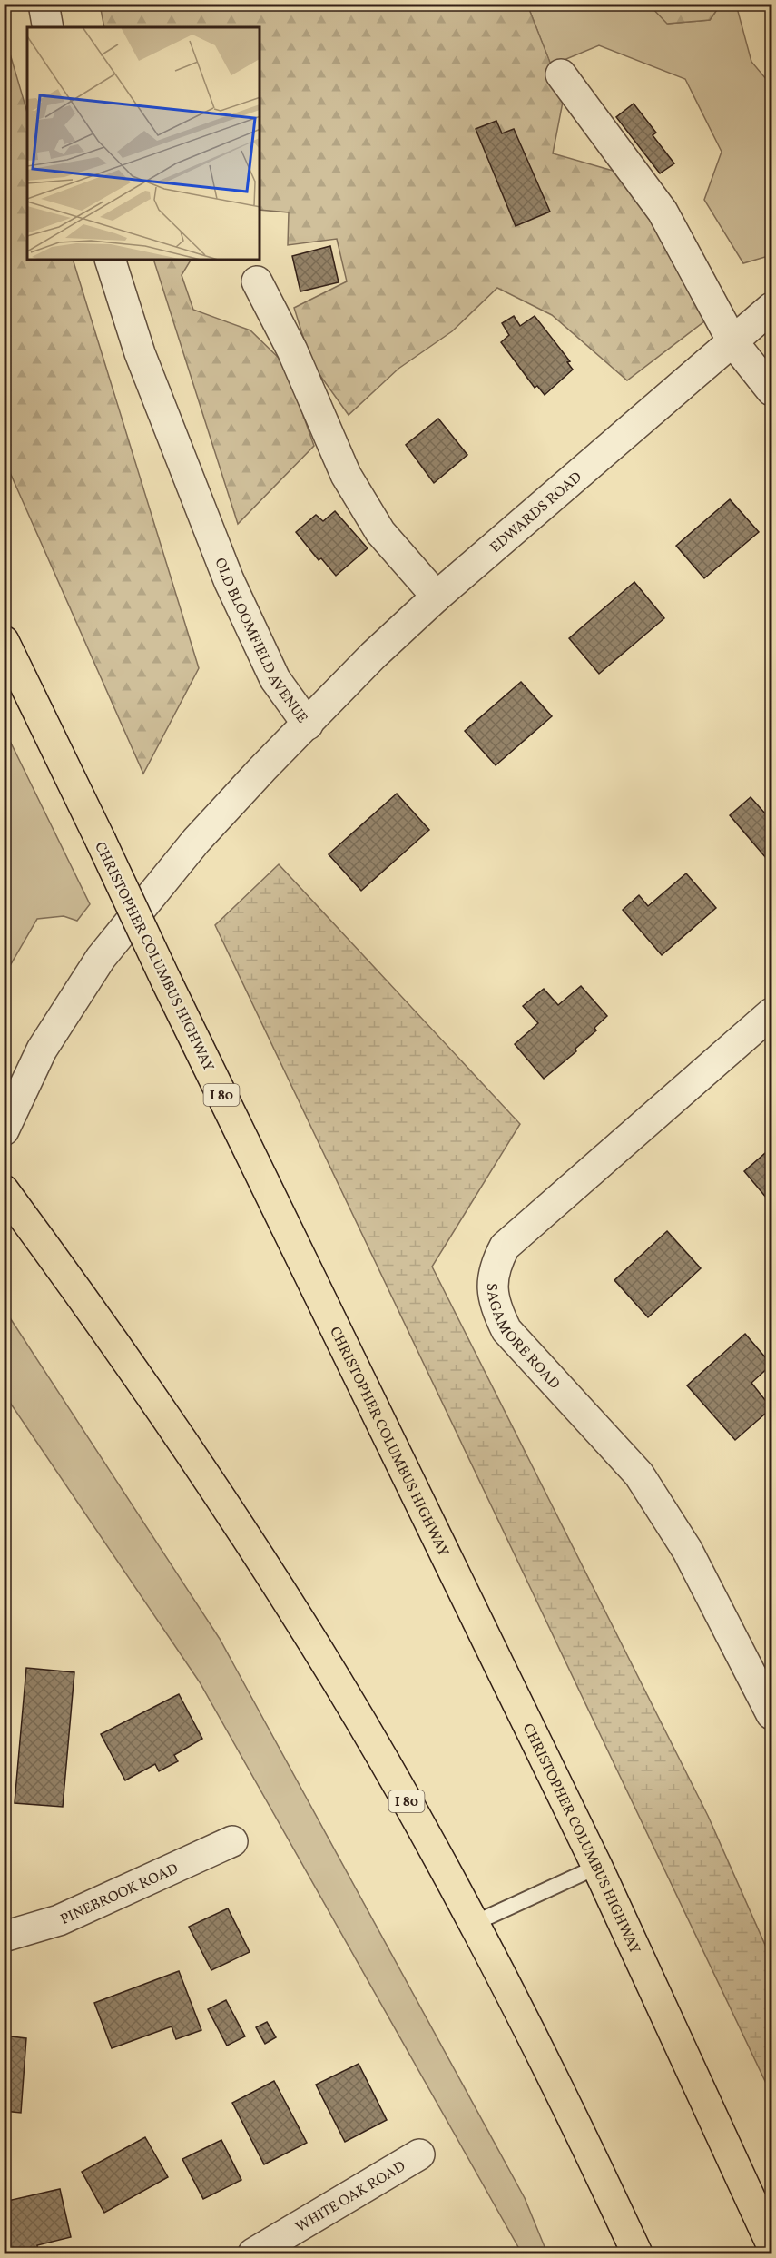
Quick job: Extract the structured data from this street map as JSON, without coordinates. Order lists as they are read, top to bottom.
{
  "streets": {
    "highway": ["CHRISTOPHER COLUMBUS HIGHWAY", "I 80"],
    "street": [
      "EDWARDS ROAD",
      "OLD BLOOMFIELD AVENUE",
      "SAGAMORE ROAD",
      "PINEBROOK ROAD",
      "WHITE OAK ROAD"
    ]
  },
  "crossings": [
    ["EDWARDS ROAD", "OLD BLOOMFIELD AVENUE"]
  ]
}
